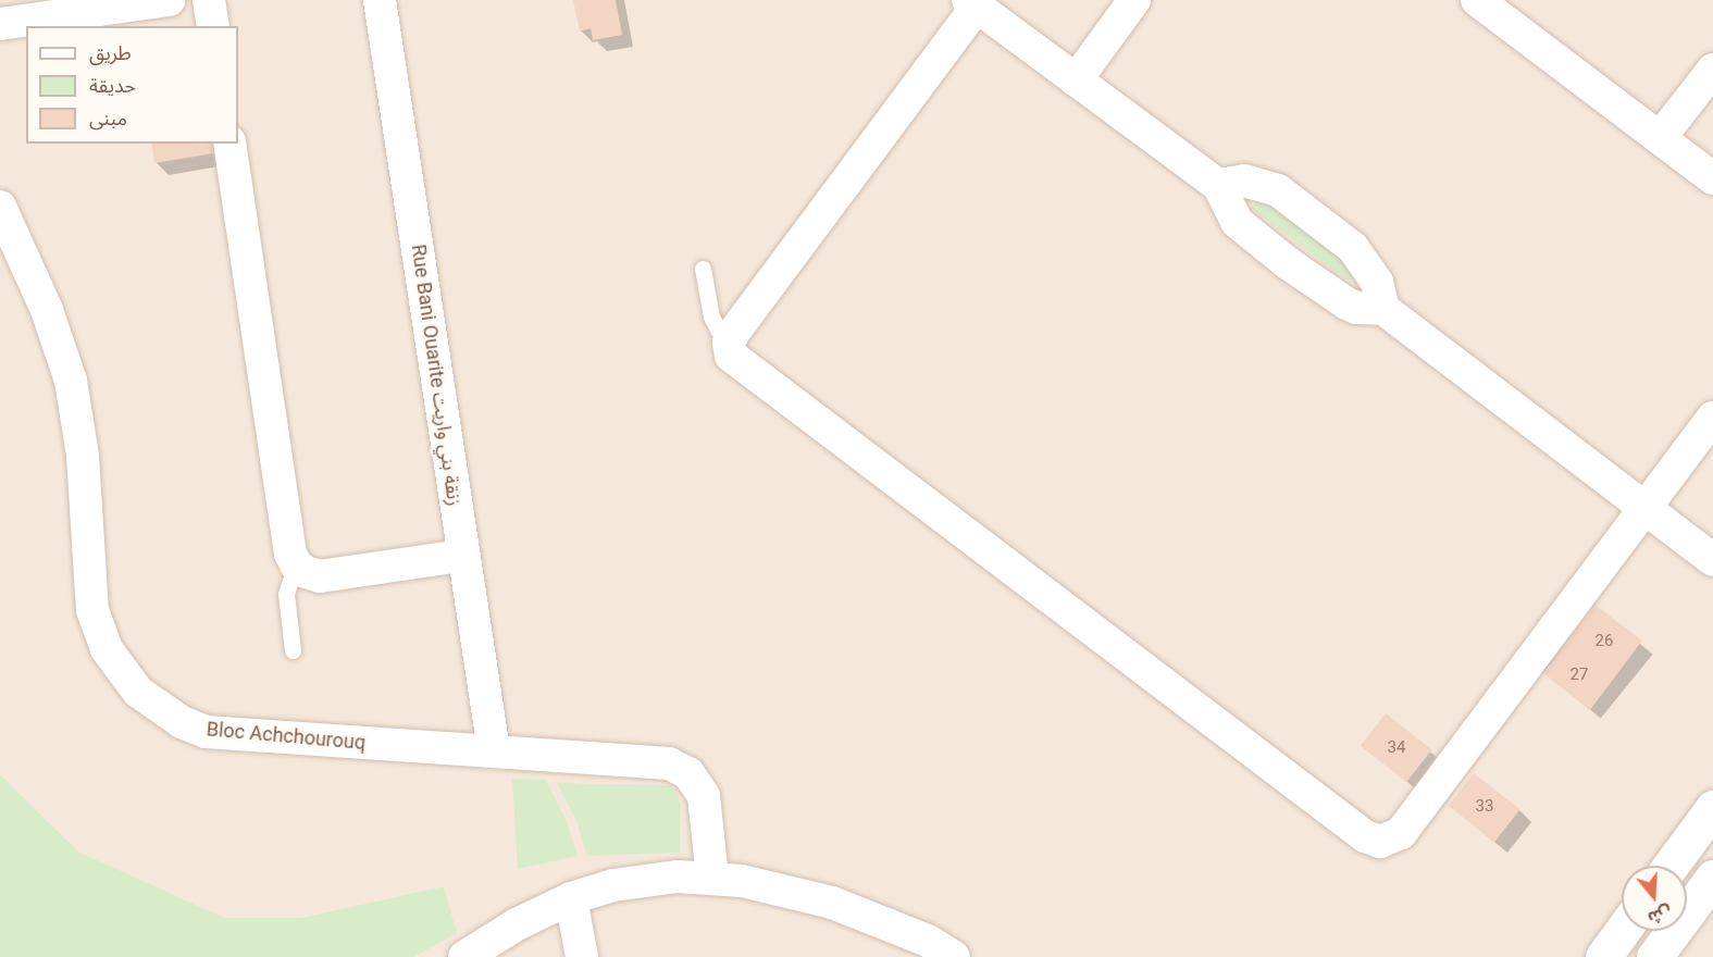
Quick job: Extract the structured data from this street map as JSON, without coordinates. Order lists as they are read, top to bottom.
{
  "streets": {
    "street": ["Rue Bani Ouarite زنقة بني واريت", "Bloc Achchourouq"]
  },
  "crossings": [
    ["Rue Bani Ouarite زنقة بني واريت", "Bloc Achchourouq"]
  ],
  "house_numbers": [
    "26",
    "27",
    "34",
    "33"
  ],
  "legend": ["طريق", "حديقة", "مبنى"],
  "north": "bottom"
}
